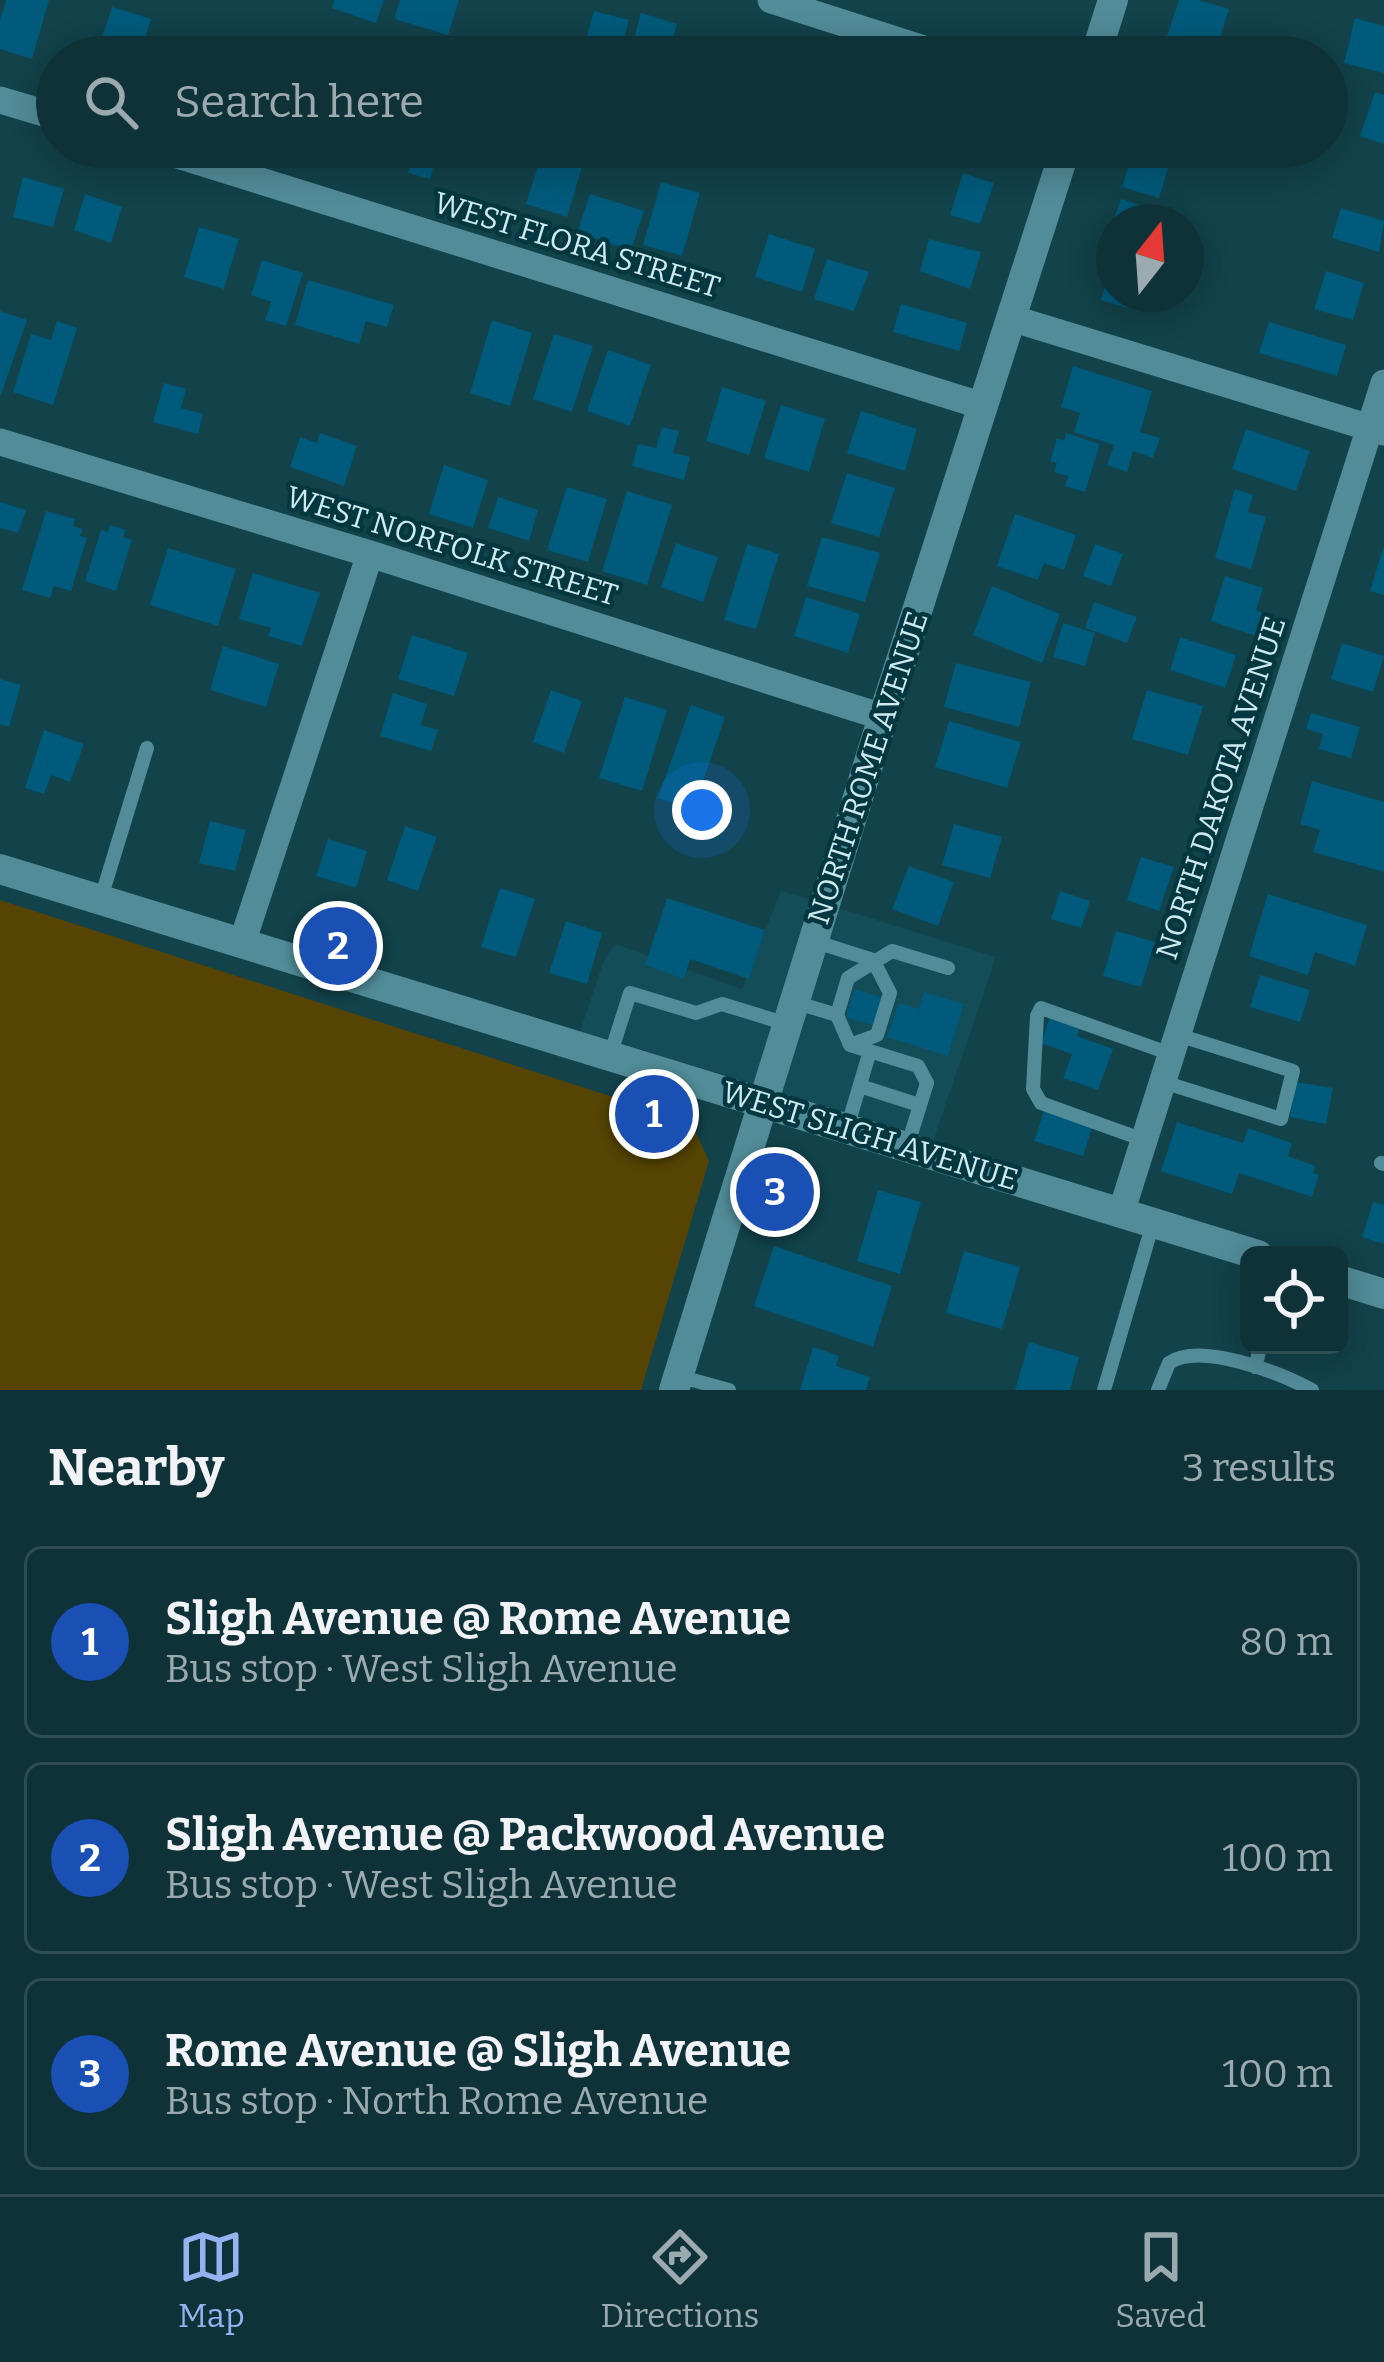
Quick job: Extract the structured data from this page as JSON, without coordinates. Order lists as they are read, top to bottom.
{
  "streets": {
    "main road": ["NORTH ROME AVENUE", "WEST SLIGH AVENUE"],
    "street": ["WEST FLORA STREET", "WEST NORFOLK STREET", "NORTH DAKOTA AVENUE"]
  },
  "crossings": [
    ["WEST FLORA STREET", "NORTH ROME AVENUE"],
    ["WEST NORFOLK STREET", "NORTH ROME AVENUE"],
    ["NORTH ROME AVENUE", "WEST SLIGH AVENUE"],
    ["NORTH DAKOTA AVENUE", "WEST SLIGH AVENUE"]
  ],
  "north": "top",
  "page": {
    "search": "Search here",
    "pins": ["2", "1", "3"],
    "heading": ["Nearby", "3 results"],
    "list": [
      {
        "mark": "1",
        "name": "Sligh Avenue @ Rome Avenue",
        "note": "Bus stop · West Sligh Avenue",
        "value": "80 m"
      },
      {
        "mark": "2",
        "name": "Sligh Avenue @ Packwood Avenue",
        "note": "Bus stop · West Sligh Avenue",
        "value": "100 m"
      },
      {
        "mark": "3",
        "name": "Rome Avenue @ Sligh Avenue",
        "note": "Bus stop · North Rome Avenue",
        "value": "100 m"
      }
    ],
    "nav": ["Map", "Directions", "Saved"]
  }
}
